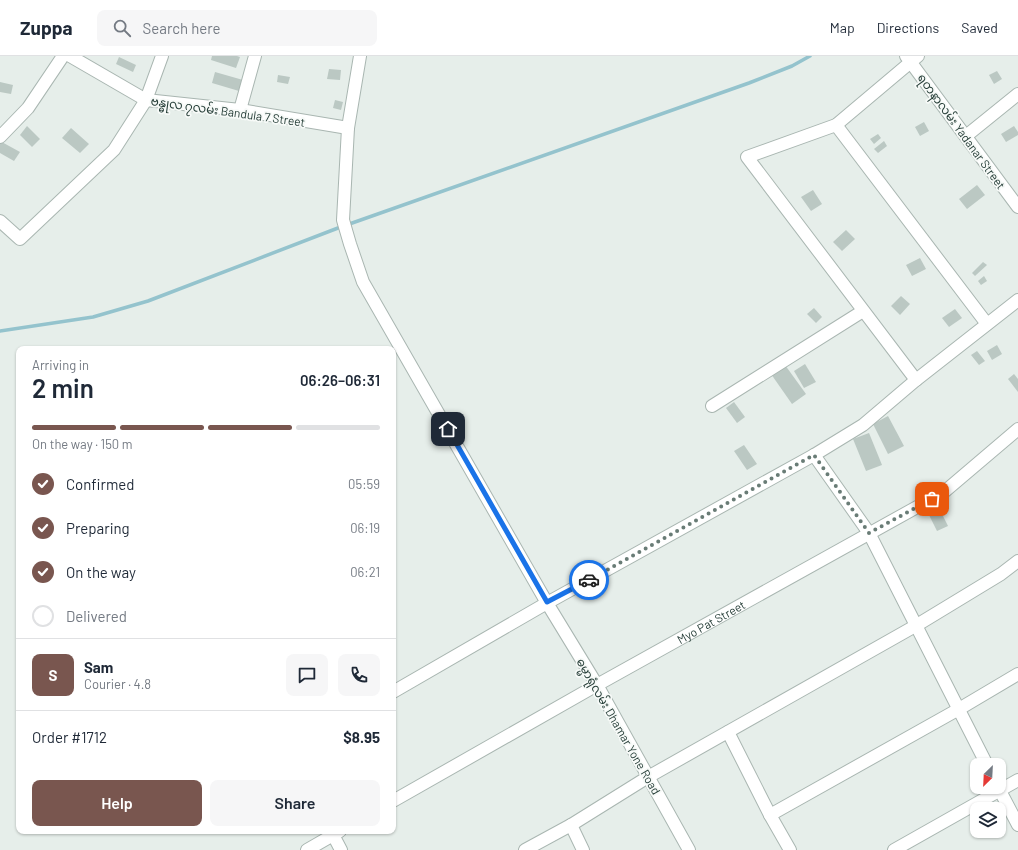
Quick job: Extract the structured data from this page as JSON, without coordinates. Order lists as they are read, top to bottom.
{
  "streets": {
    "street": [
      "ဗန္ဓုလ ၇လမ်း Bandula 7 Street",
      "ရတနာလမ်း Yadanar Street",
      "Myo Pat Street",
      "ဓမ္မာရုံလမ်း Dhamar Yone Road"
    ]
  },
  "crossings": [
    ["ဗန္ဓုလ ၇လမ်း Bandula 7 Street", "ဓမ္မာရုံလမ်း Dhamar Yone Road"],
    ["Myo Pat Street", "ဓမ္မာရုံလမ်း Dhamar Yone Road"]
  ],
  "north": "bottom left",
  "page": {
    "header": "Zuppa",
    "search": "Search here",
    "nav": ["Map", "Directions", "Saved"],
    "heading": ["2 min", "Arriving in", "06:26–06:31"],
    "panel": [
      "Sam",
      "Courier · 4.8",
      "Order #1712",
      "$8.95"
    ],
    "bar": "On the way · 150 m",
    "list": [
      ["Confirmed", "05:59"],
      ["Preparing", "06:19"],
      ["On the way", "06:21"],
      "Delivered"
    ],
    "round": "S",
    "buttons": ["Help", "Share"]
  }
}
